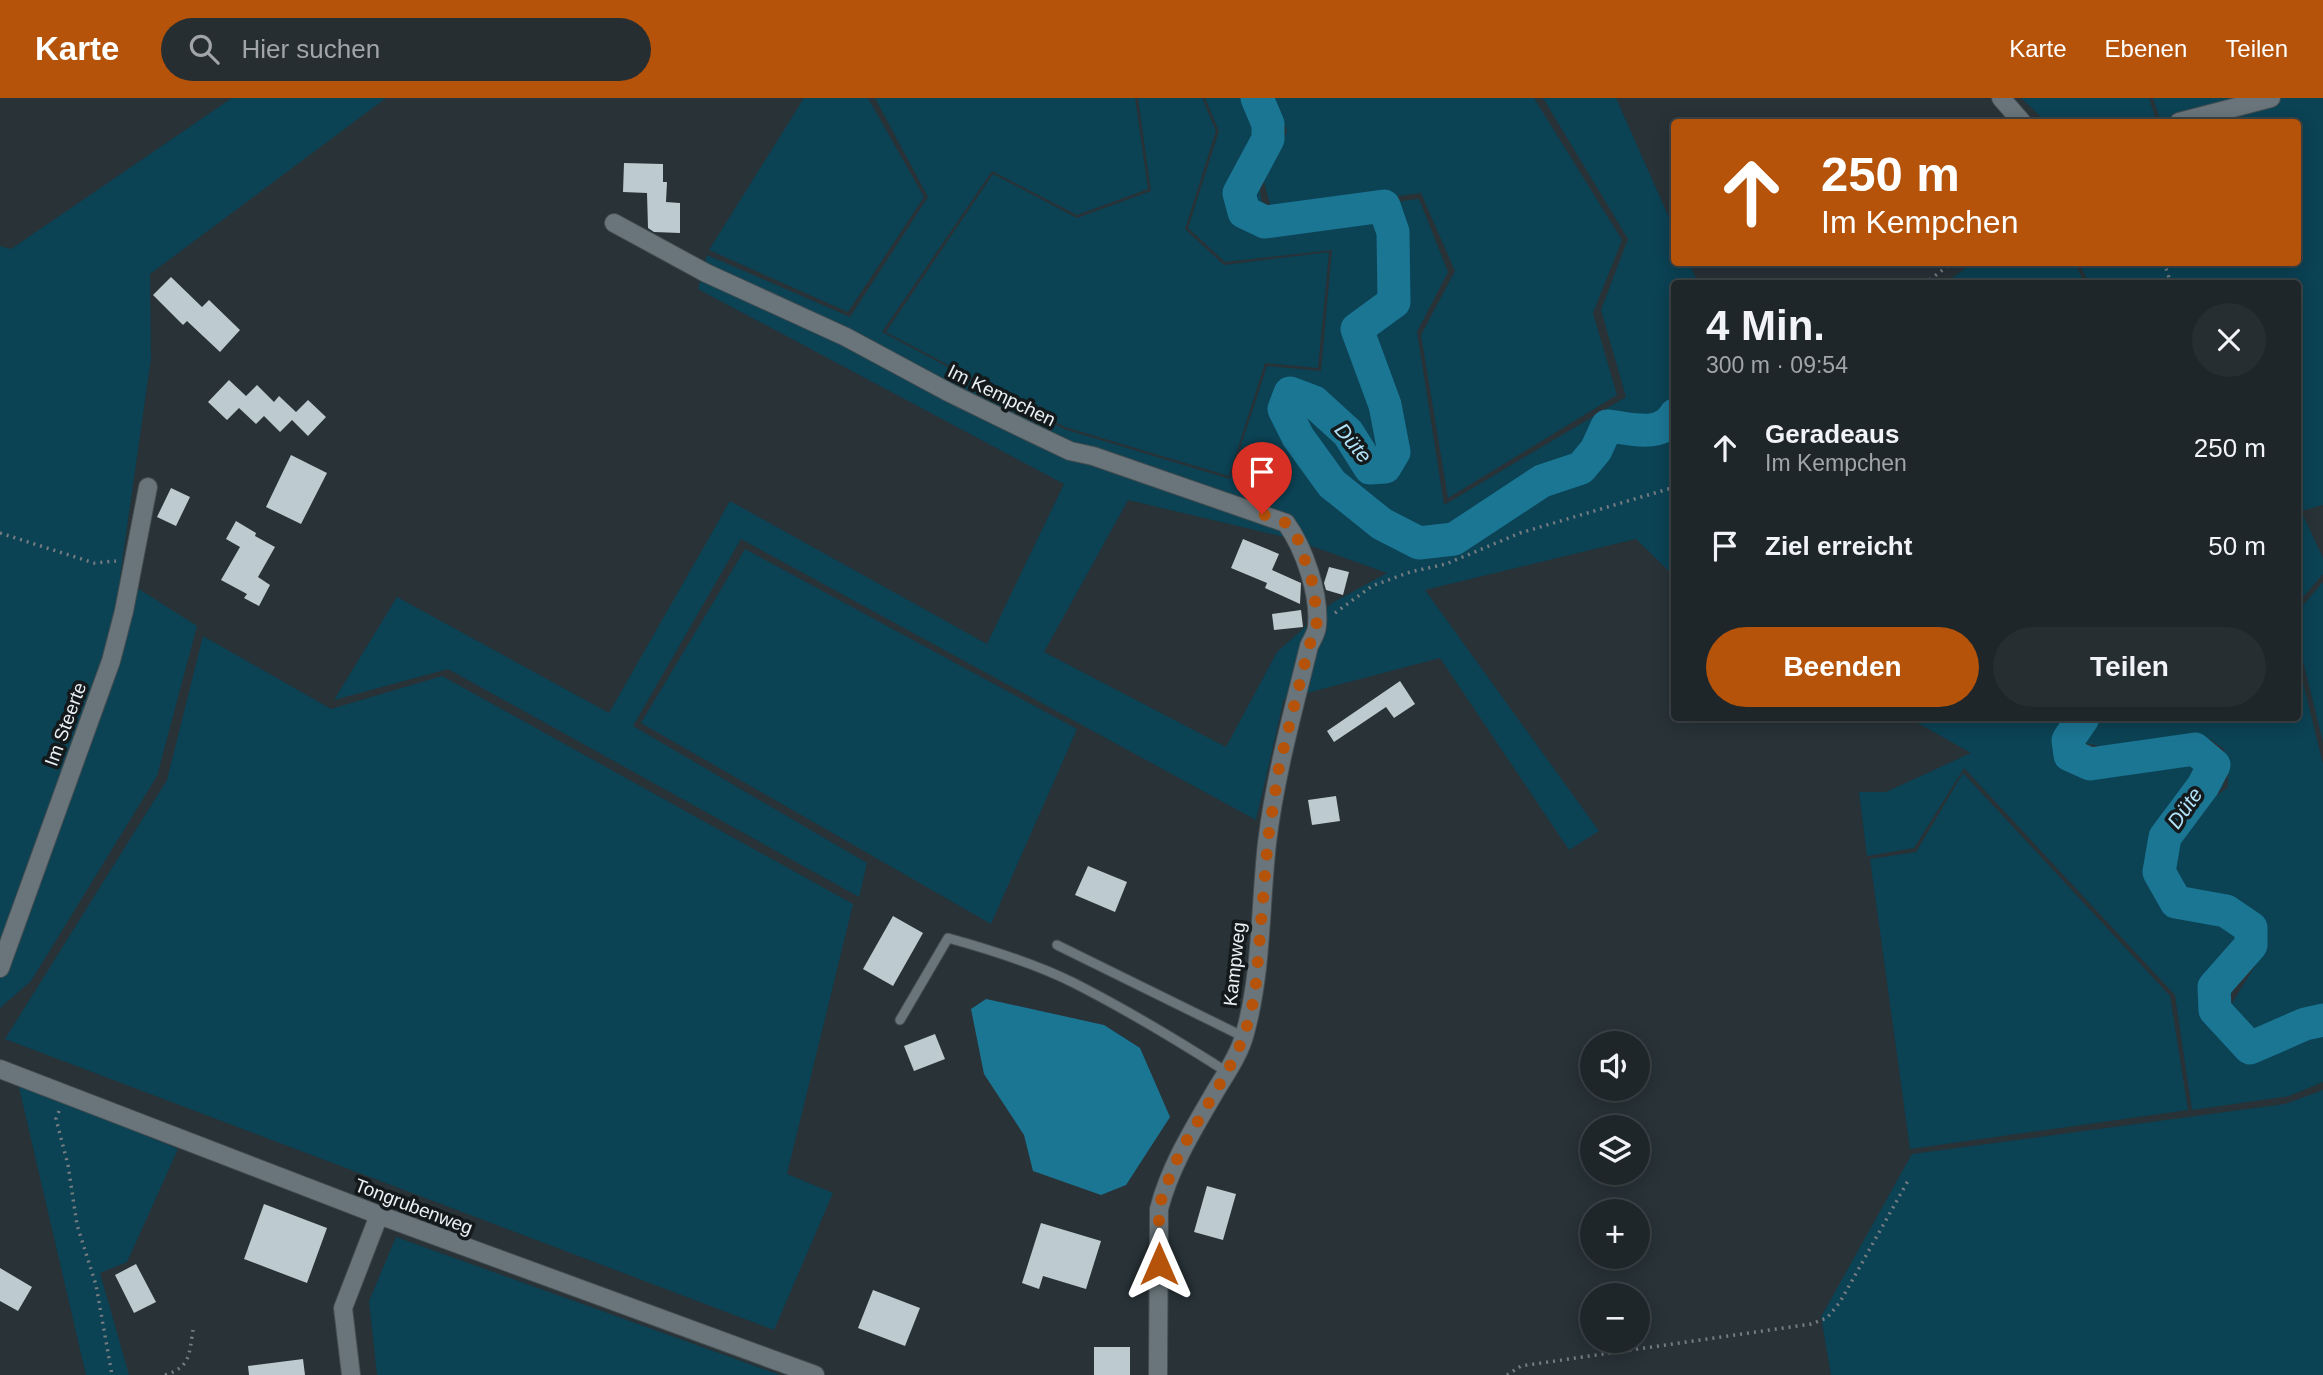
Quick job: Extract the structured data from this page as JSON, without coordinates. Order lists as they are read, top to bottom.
{
  "streets": {
    "street": [
      "Im Kempchen",
      "Im Steerte",
      "Kampweg",
      "Tongrubenweg"
    ]
  },
  "crossings": [
    ["Im Kempchen", "Kampweg"]
  ],
  "water": ["Düte"],
  "page": {
    "header": "Karte",
    "search": "Hier suchen",
    "nav": ["Karte", "Ebenen", "Teilen"],
    "turn": ["250 m", "Im Kempchen"],
    "heading": ["4 Min.", "300 m · 09:54"],
    "list": [
      {
        "name": "Geradeaus",
        "note": "Im Kempchen",
        "value": "250 m"
      },
      {
        "name": "Ziel erreicht",
        "value": "50 m"
      }
    ],
    "buttons": ["Beenden", "Teilen"],
    "map_buttons": ["+", "−"]
  }
}
